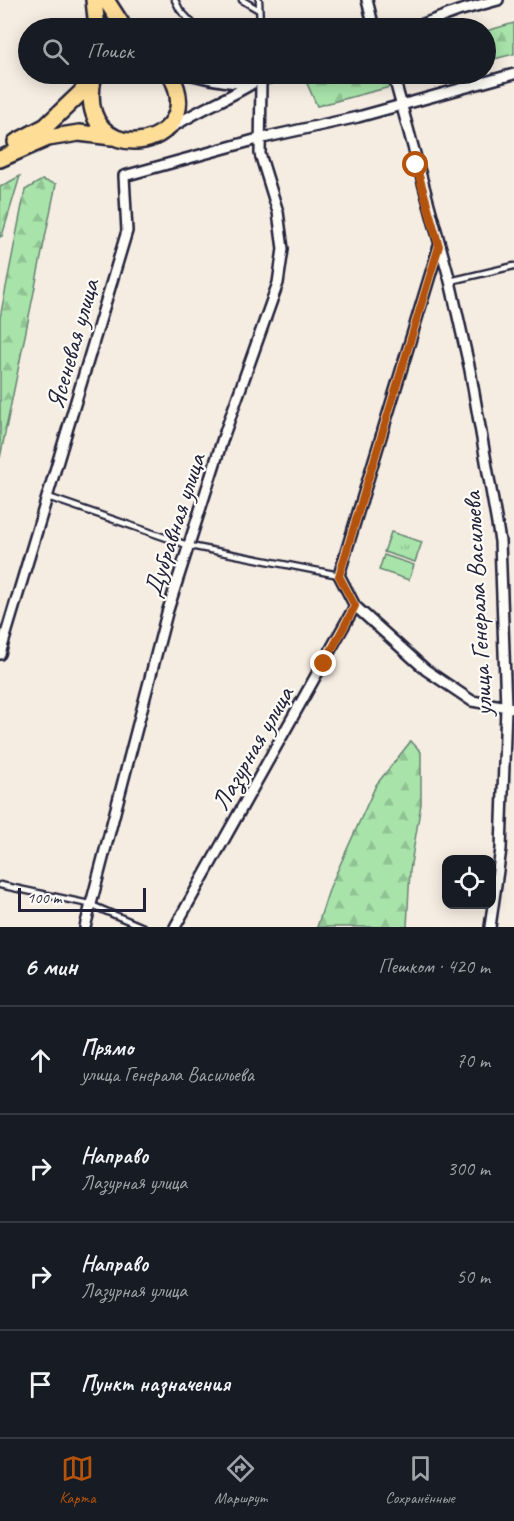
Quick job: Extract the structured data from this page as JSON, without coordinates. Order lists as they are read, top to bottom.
{
  "streets": {
    "street": [
      "Ясеневая улица",
      "Дубравная улица",
      "улица Генерала Васильева",
      "Лазурная улица"
    ]
  },
  "crossings": [
    ["Ясеневая улица", "Дубравная улица"]
  ],
  "scale_bar": "100 m",
  "page": {
    "search": "Поиск",
    "scale": "100 m",
    "heading": ["6 мин", "Пешком · 420 m"],
    "list": [
      ["Прямо", "улица Генерала Васильева", "70 m"],
      ["Направо", "Лазурная улица", "300 m"],
      ["Направо", "Лазурная улица", "50 m"],
      "Пункт назначения"
    ],
    "nav": ["Карта", "Маршрут", "Сохранённые"]
  }
}
